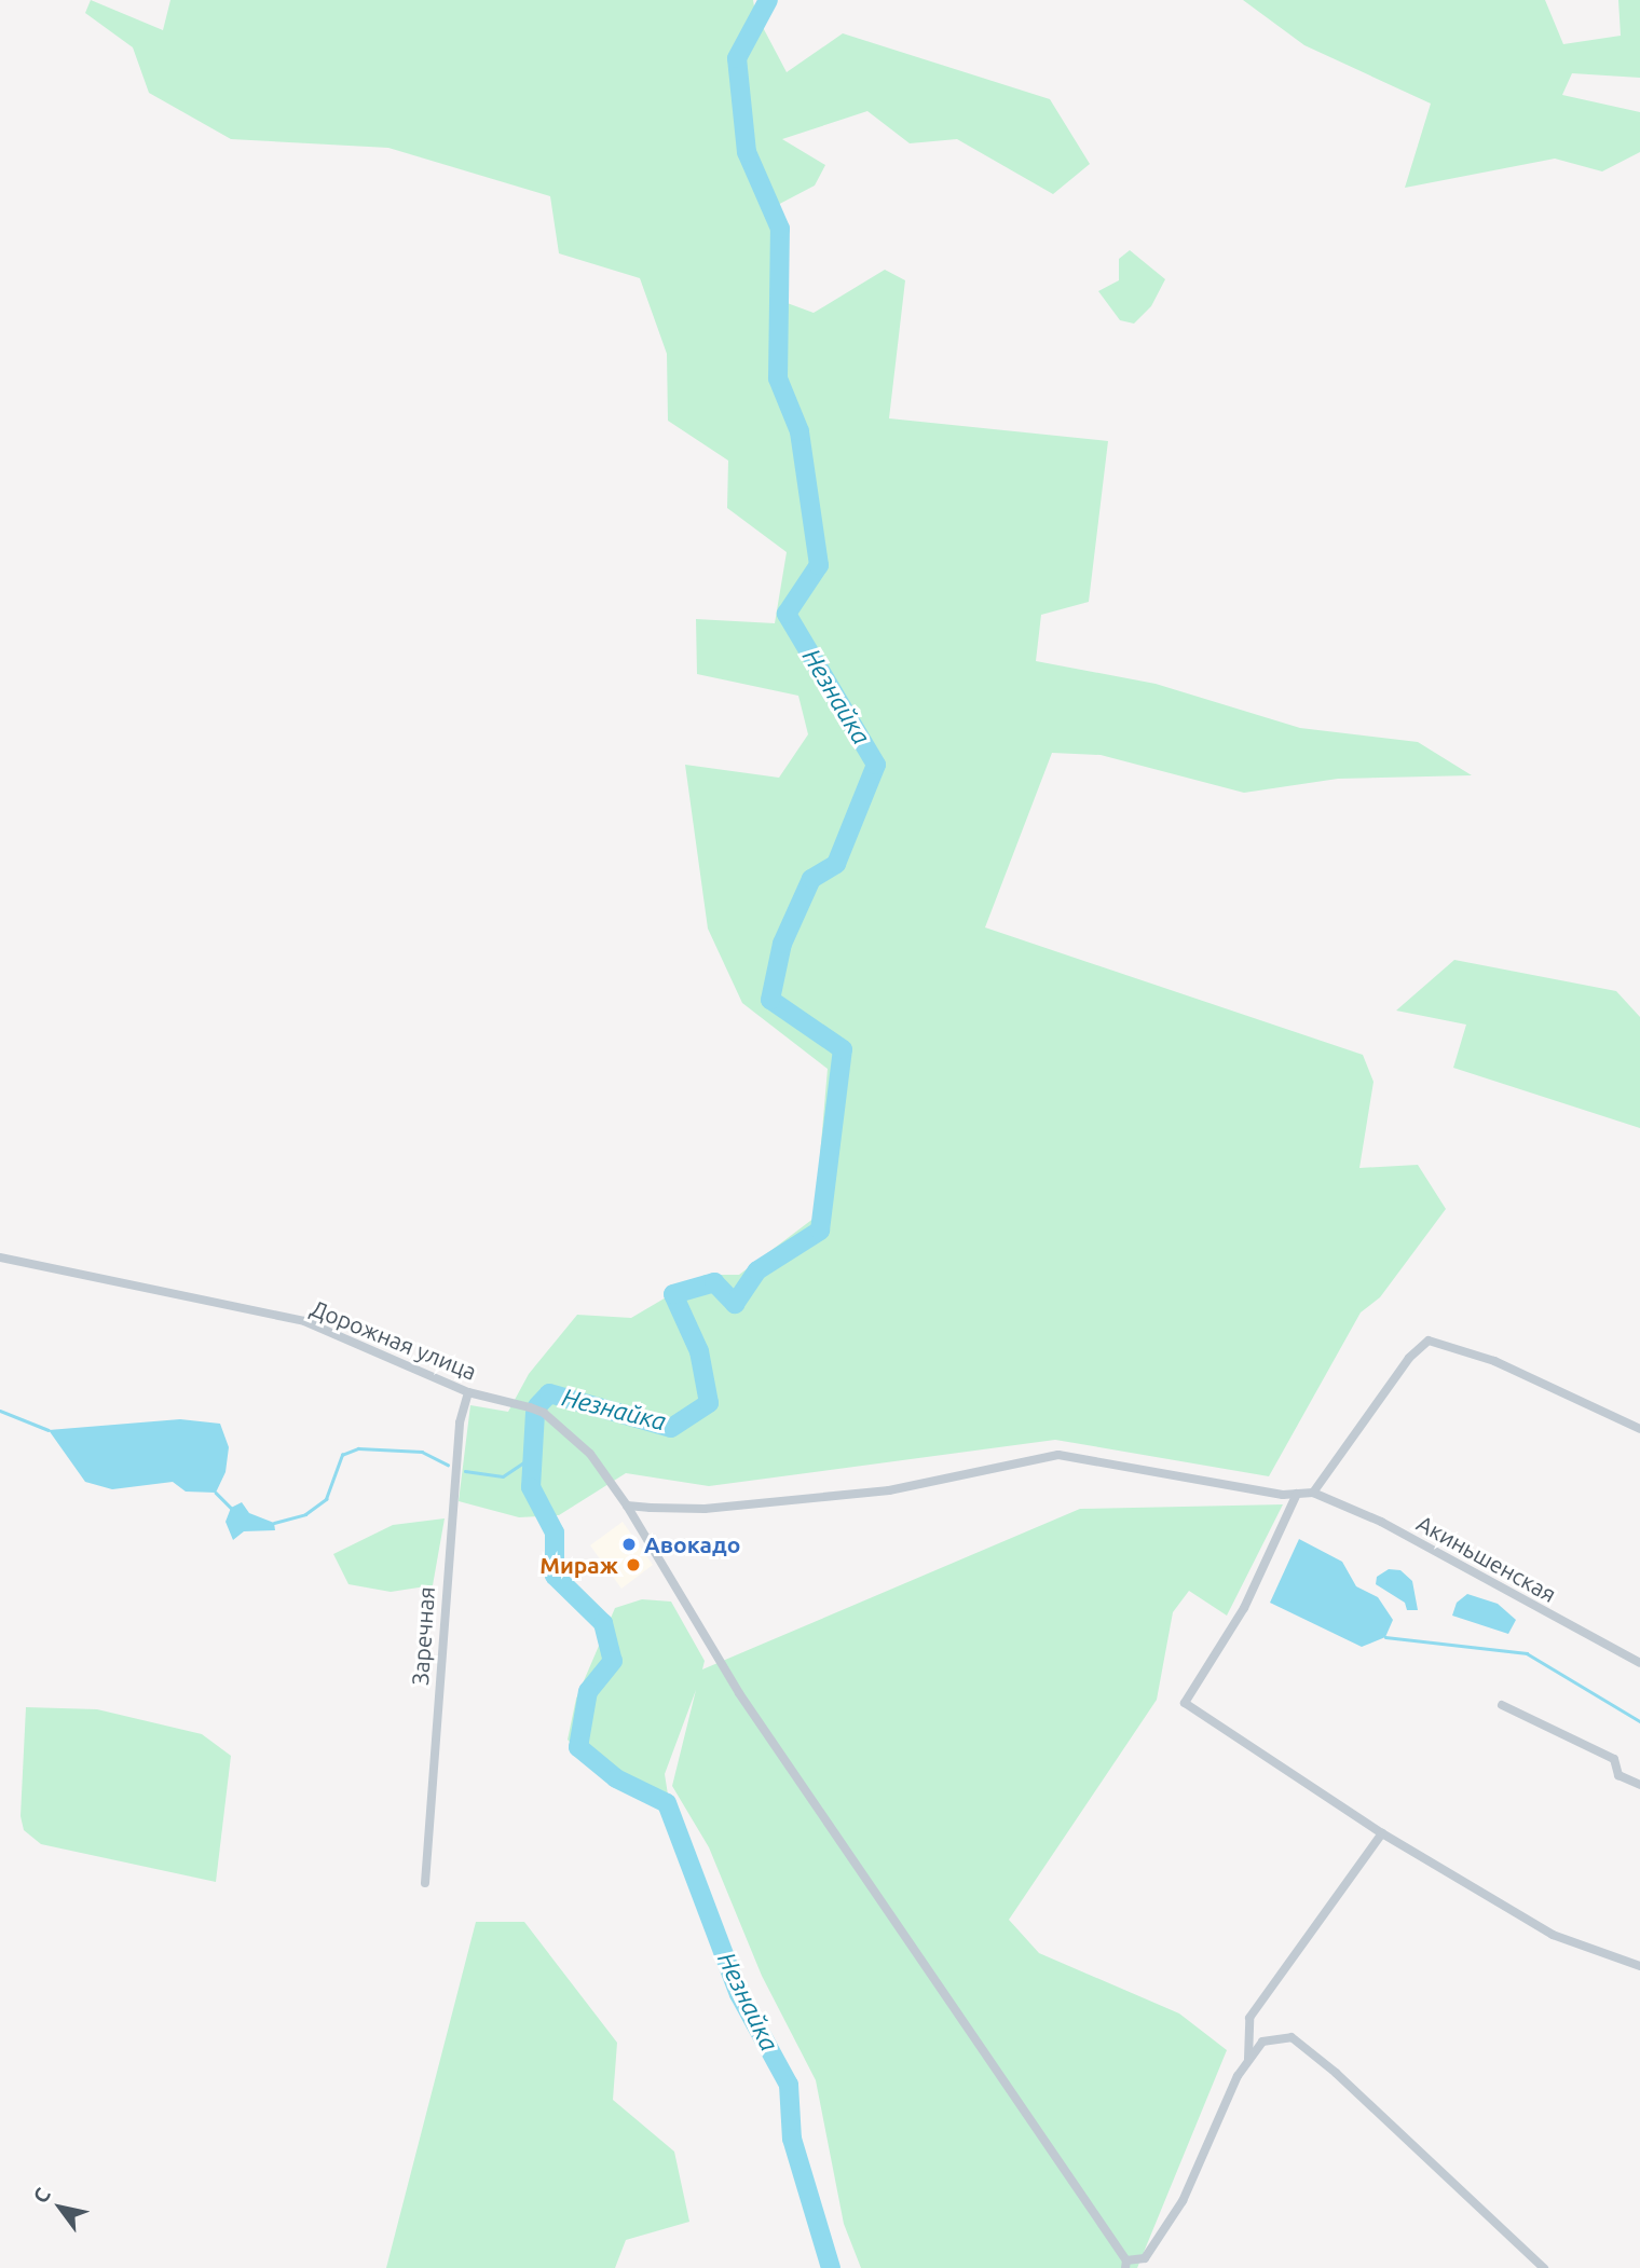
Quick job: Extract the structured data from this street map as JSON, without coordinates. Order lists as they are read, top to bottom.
{
  "streets": {
    "street": ["Дорожная улица", "Акиньшенская", "Заречная"]
  },
  "crossings": [
    ["Дорожная улица", "Заречная"]
  ],
  "water": ["Незнайка"],
  "places": ["Авокадо", "Мираж"],
  "north": "top left"
}
